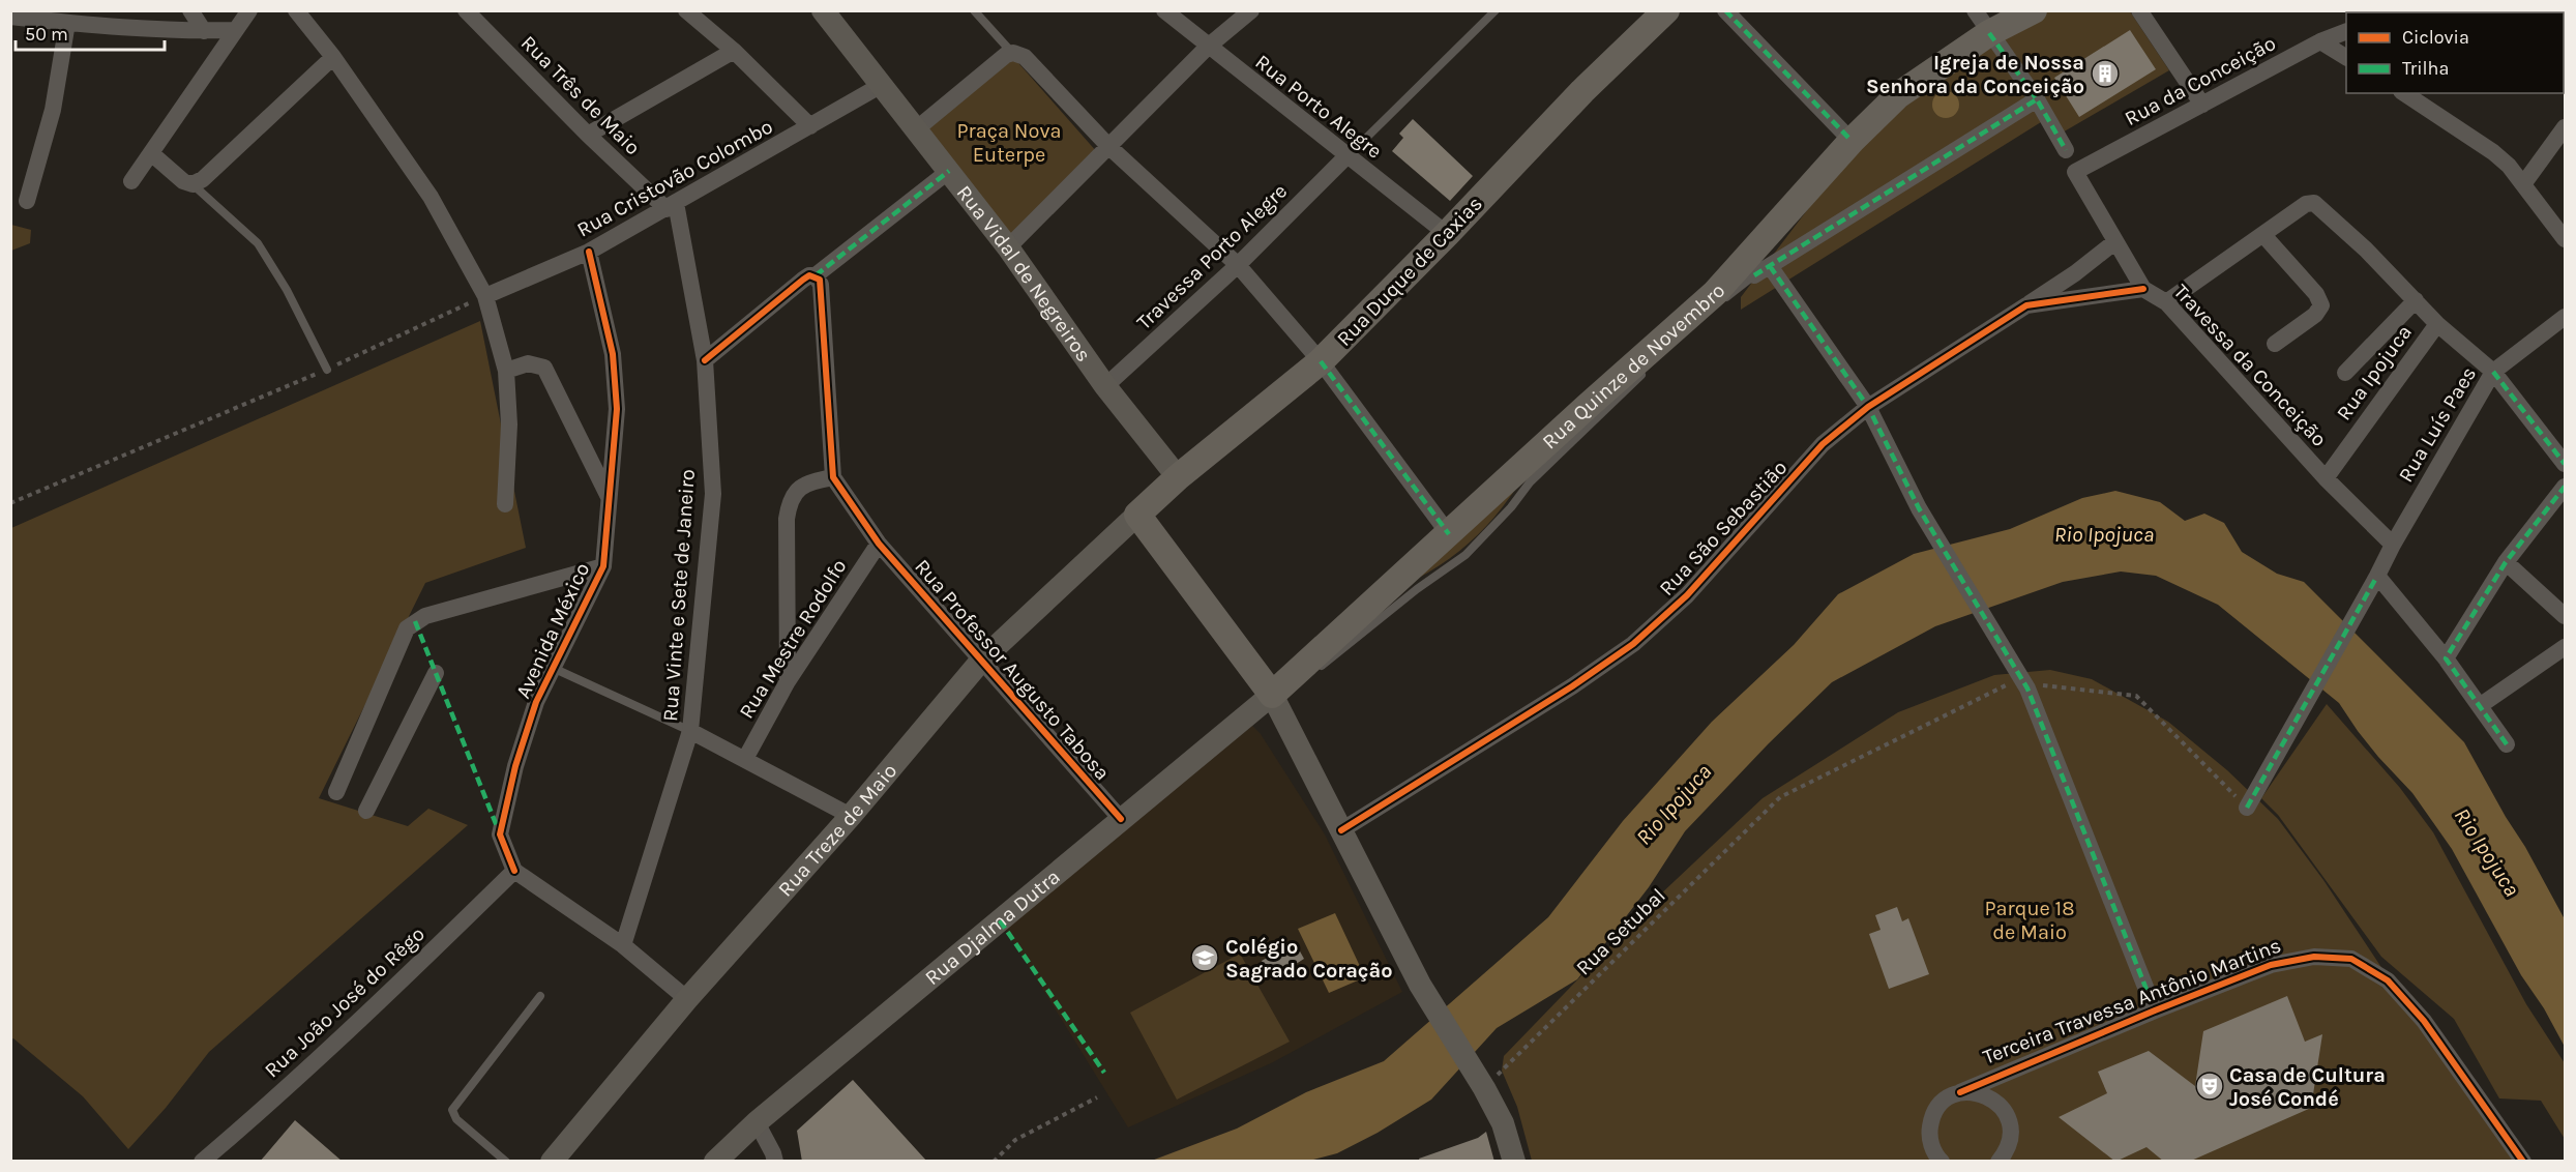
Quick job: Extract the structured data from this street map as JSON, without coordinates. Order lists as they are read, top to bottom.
{
  "streets": {
    "main road": [
      "Rua Duque de Caxias",
      "Rua Vidal de Negreiros",
      "Rua Quinze de Novembro",
      "Rua Treze de Maio",
      "Rua Djalma Dutra"
    ],
    "street": [
      "Rua da Conceição",
      "Rua Três de Maio",
      "Rua Porto Alegre",
      "Rua Cristovão Colombo",
      "Travessa Porto Alegre",
      "Travessa da Conceição",
      "Rua Ipojuca",
      "Rua Luís Paes",
      "Rua São Sebastião",
      "Rua Vinte e Sete de Janeiro",
      "Avenida México",
      "Rua Mestre Rodolfo",
      "Rua Professor Augusto Tabosa",
      "Terceira Travessa Antônio Martins",
      "Rua João José do Rêgo"
    ],
    "path": ["Rua Setubal"]
  },
  "crossings": [
    ["Rua da Conceição", "Travessa da Conceição"],
    ["Rua Três de Maio", "Rua Cristovão Colombo"],
    ["Rua Três de Maio", "Rua Vinte e Sete de Janeiro"],
    ["Rua Porto Alegre", "Travessa Porto Alegre"],
    ["Rua Porto Alegre", "Rua Duque de Caxias"],
    ["Rua Cristovão Colombo", "Rua Vidal de Negreiros"],
    ["Rua Cristovão Colombo", "Rua Vinte e Sete de Janeiro"],
    ["Rua Cristovão Colombo", "Avenida México"],
    ["Travessa Porto Alegre", "Rua Vidal de Negreiros"],
    ["Rua Duque de Caxias", "Rua Vidal de Negreiros"],
    ["Rua Duque de Caxias", "Rua Treze de Maio"],
    ["Rua Quinze de Novembro", "Rua Djalma Dutra"],
    ["Travessa da Conceição", "Rua Ipojuca"],
    ["Travessa da Conceição", "Rua Luís Paes"],
    ["Travessa da Conceição", "Rua São Sebastião"],
    ["Avenida México", "Rua João José do Rêgo"],
    ["Rua Mestre Rodolfo", "Rua Professor Augusto Tabosa"],
    ["Rua Professor Augusto Tabosa", "Rua Treze de Maio"],
    ["Rua Professor Augusto Tabosa", "Rua Djalma Dutra"]
  ],
  "water": ["Rio Ipojuca"],
  "parks": ["Praça Nova Euterpe", "Parque 18 de Maio"],
  "places": {
    "building": ["Igreja de Nossa Senhora da Conceição"],
    "school or university": ["Colégio Sagrado Coração"],
    "theatre": ["Casa de Cultura José Condé"]
  },
  "legend": ["Ciclovia", "Trilha"],
  "scale_bar": "50 m"
}
